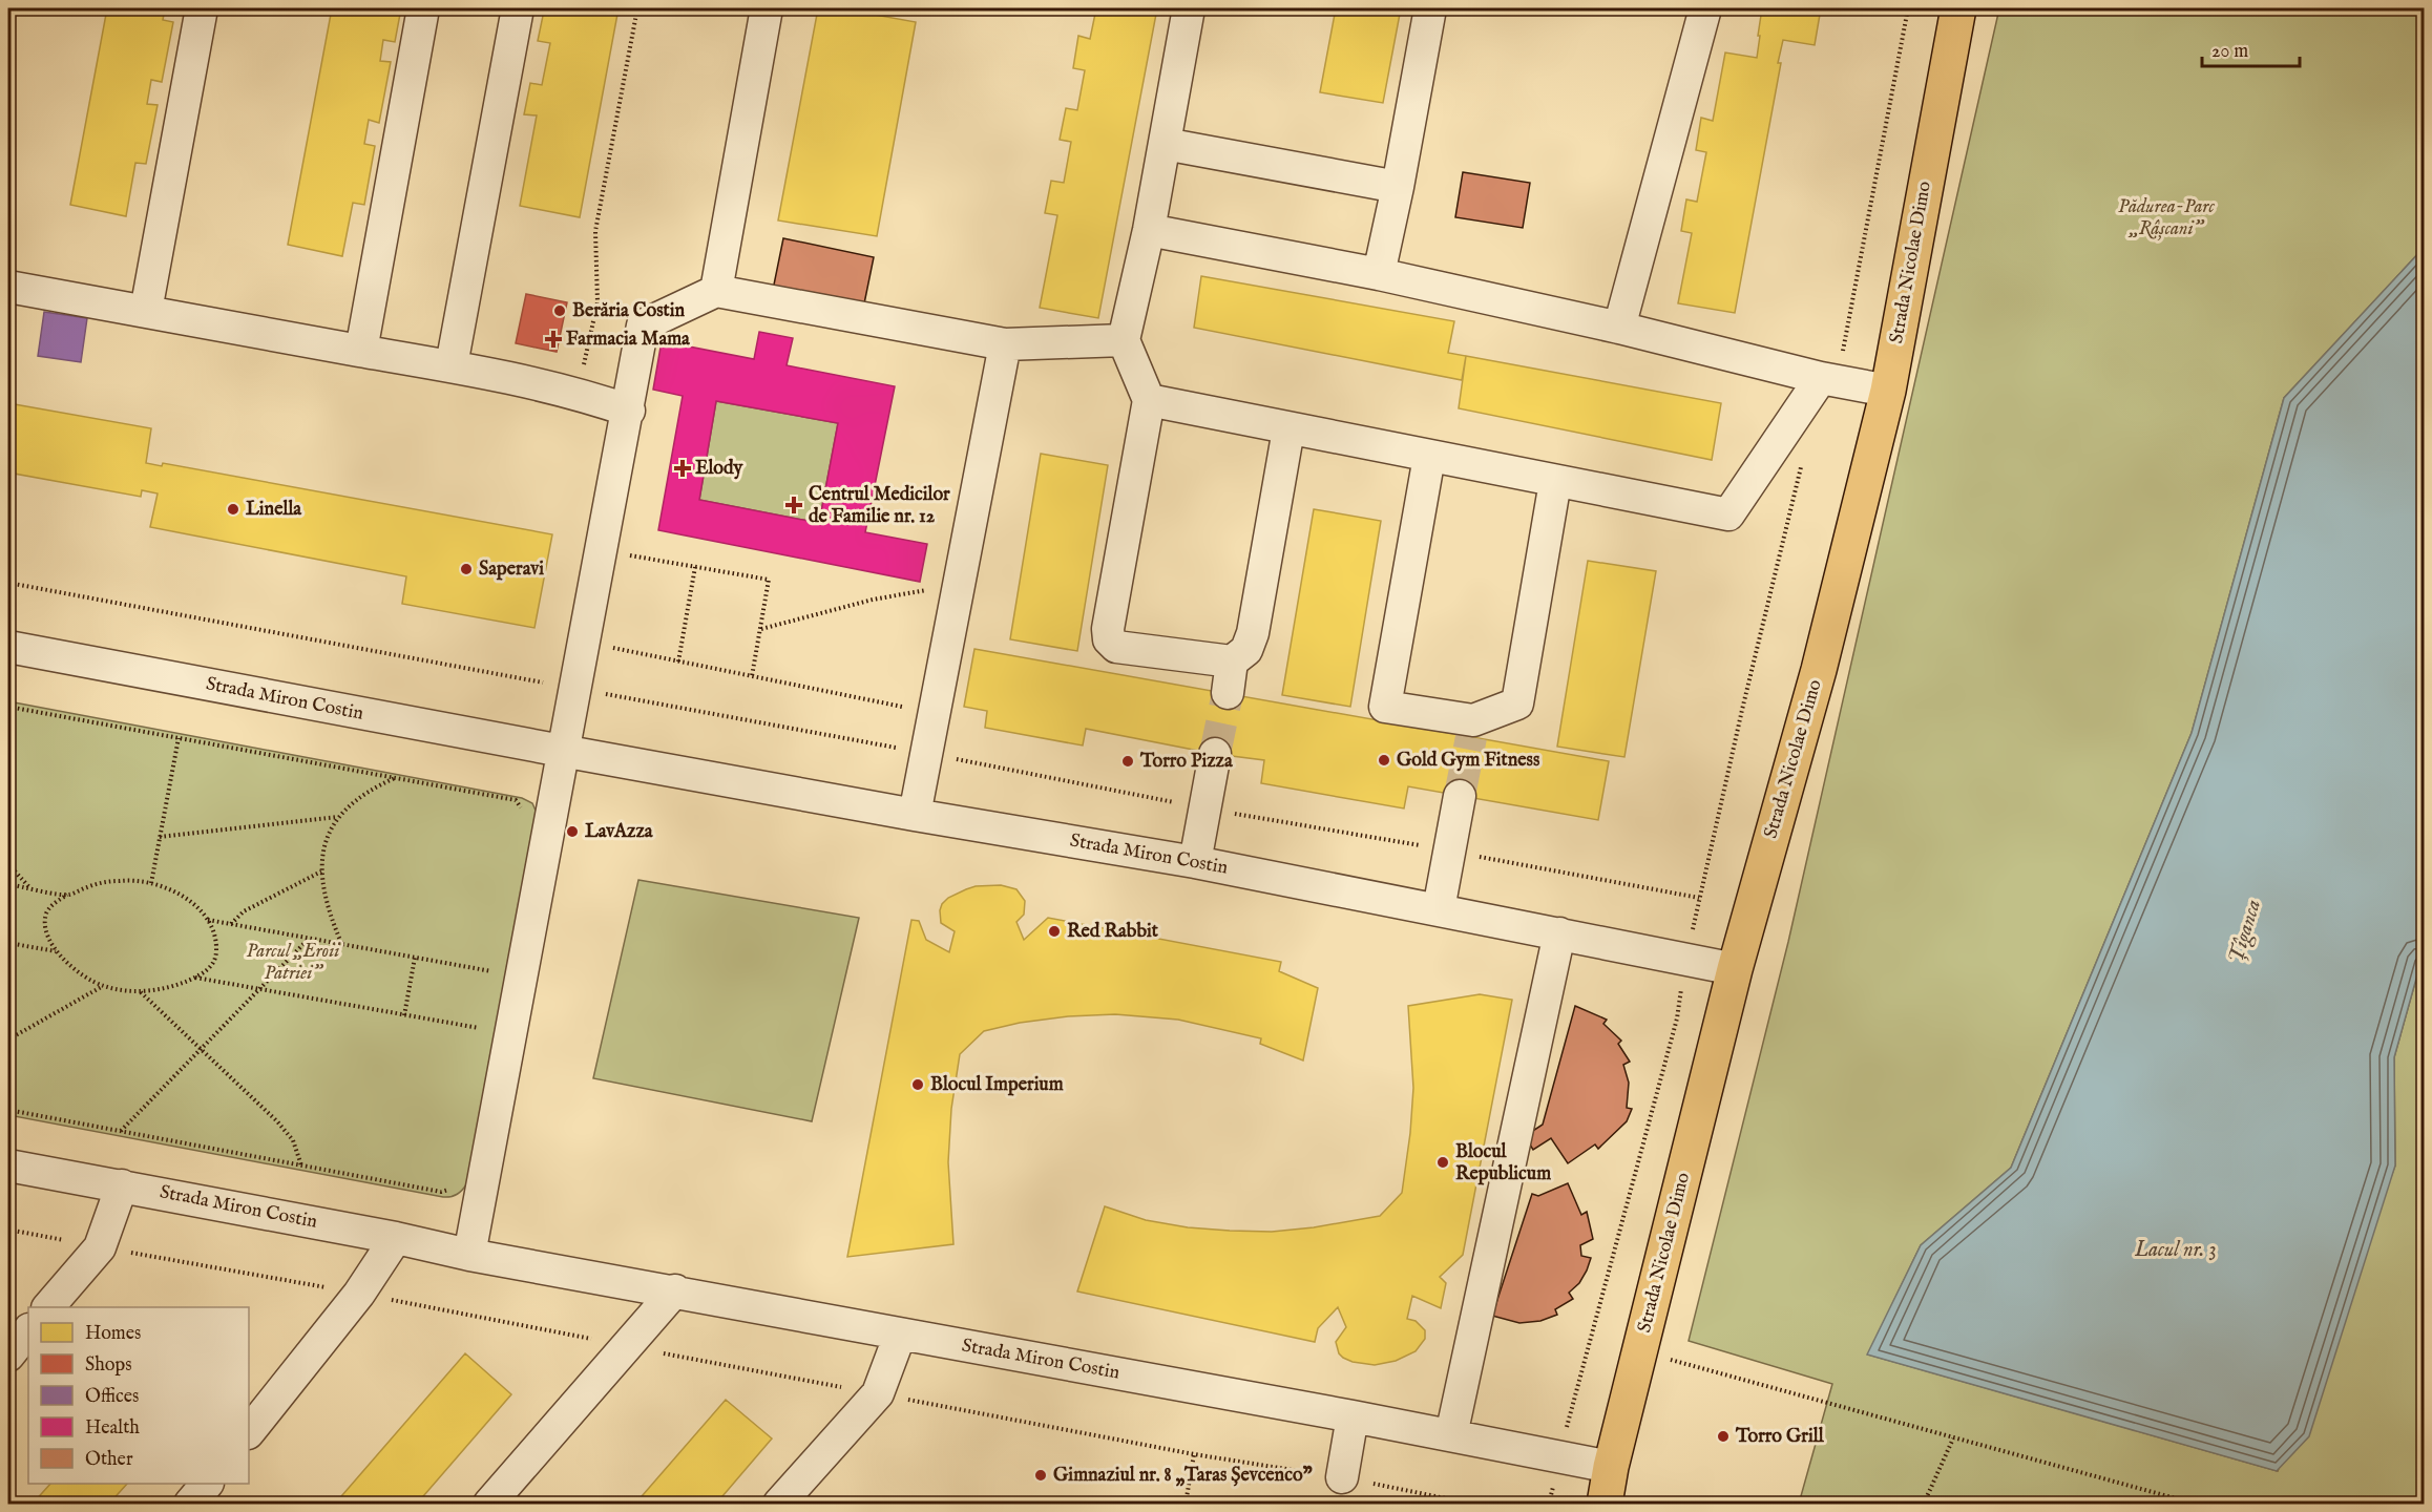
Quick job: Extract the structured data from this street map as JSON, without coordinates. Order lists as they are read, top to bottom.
{
  "streets": {
    "main road": ["Strada Nicolae Dimo"],
    "street": ["Strada Miron Costin"]
  },
  "crossings": [
    ["Strada Nicolae Dimo", "Strada Miron Costin"]
  ],
  "water": ["Țîganca", "Lacul nr. 3"],
  "parks": ["Pădurea-Parc „Râșcani”", "Parcul „Eroii Patriei”"],
  "places": {
    "other": [
      "Berăria Costin",
      "Linella",
      "Saperavi",
      "Gold Gym Fitness",
      "Torro Pizza",
      "LavAzza",
      "Red Rabbit",
      "Blocul Imperium",
      "Blocul Republicum",
      "Torro Grill",
      "Gimnaziul nr. 8 „Taras Șevcenco”"
    ],
    "health": ["Farmacia Mama", "Elody", "Centrul Medicilor de Familie nr. 12"]
  },
  "legend": [
    "Homes",
    "Shops",
    "Offices",
    "Health",
    "Other"
  ],
  "scale_bar": "20 m"
}
